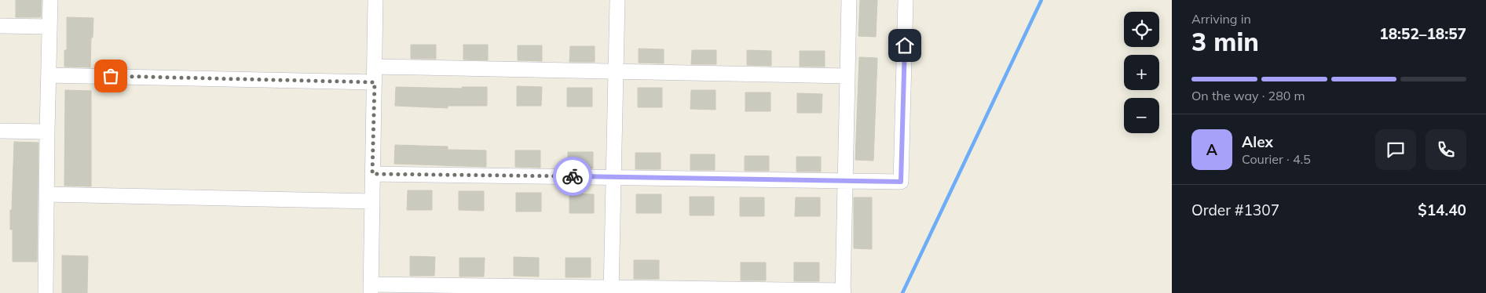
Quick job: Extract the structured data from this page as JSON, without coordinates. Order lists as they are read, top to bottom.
{
  "page": {
    "heading": ["3 min", "Arriving in", "18:52–18:57"],
    "panel": [
      "Alex",
      "Courier · 4.5",
      "Order #1307",
      "$14.40"
    ],
    "map_buttons": ["+", "−"],
    "bar": "On the way · 280 m",
    "round": "A"
  }
}
